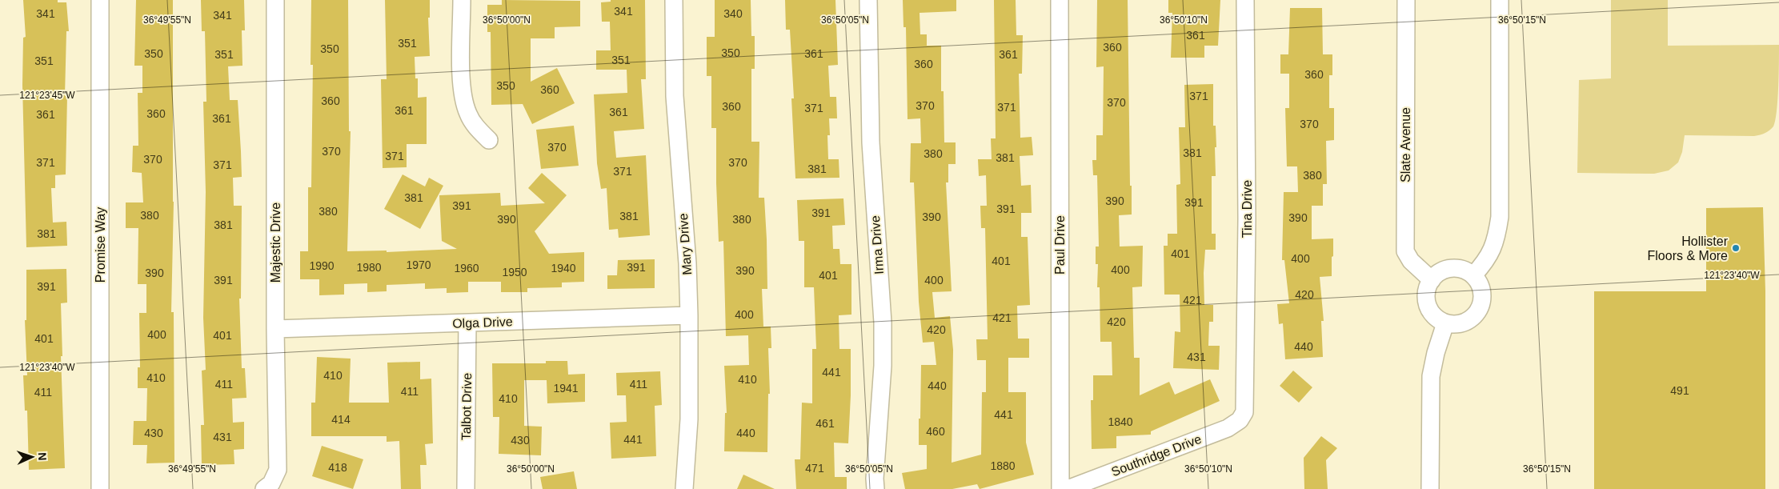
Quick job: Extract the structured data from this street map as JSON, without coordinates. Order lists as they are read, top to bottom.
{
  "streets": {
    "street": [
      "Slate Avenue",
      "Tina Drive",
      "Majestic Drive",
      "Mary Drive",
      "Promise Way",
      "Irma Drive",
      "Paul Drive",
      "Olga Drive",
      "Talbot Drive",
      "Southridge Drive"
    ]
  },
  "crossings": [
    ["Tina Drive", "Southridge Drive"],
    ["Majestic Drive", "Olga Drive"],
    ["Mary Drive", "Olga Drive"],
    ["Olga Drive", "Talbot Drive"]
  ],
  "places": ["Hollister Floors & More"],
  "house_numbers": [
    "341",
    "341",
    "340",
    "341",
    "361",
    "351",
    "360",
    "350",
    "350",
    "350",
    "361",
    "351",
    "361",
    "351",
    "351",
    "360",
    "360",
    "350",
    "360",
    "371",
    "360",
    "370",
    "370",
    "360",
    "371",
    "371",
    "361",
    "361",
    "360",
    "361",
    "361",
    "370",
    "370",
    "370",
    "381",
    "380",
    "371",
    "381",
    "370",
    "371",
    "370",
    "371",
    "381",
    "371",
    "380",
    "381",
    "390",
    "391",
    "391",
    "391",
    "380",
    "391",
    "380",
    "381",
    "390",
    "390",
    "390",
    "380",
    "381",
    "381",
    "401",
    "400",
    "401",
    "1970",
    "1990",
    "1980",
    "391",
    "1960",
    "1940",
    "400",
    "390",
    "1950",
    "390",
    "401",
    "391",
    "400",
    "391",
    "420",
    "421",
    "400",
    "421",
    "420",
    "420",
    "400",
    "401",
    "401",
    "440",
    "431",
    "441",
    "410",
    "410",
    "410",
    "411",
    "411",
    "440",
    "1941",
    "491",
    "411",
    "411",
    "410",
    "441",
    "414",
    "1840",
    "461",
    "460",
    "430",
    "440",
    "431",
    "441",
    "430",
    "1880",
    "418",
    "471"
  ],
  "north": "right",
  "coordinates": [
    "36°49'55\"N",
    "36°50'00\"N",
    "36°50'05\"N",
    "36°50'10\"N",
    "36°50'15\"N",
    "121°23'45\"W",
    "121°23'40\"W"
  ]
}
